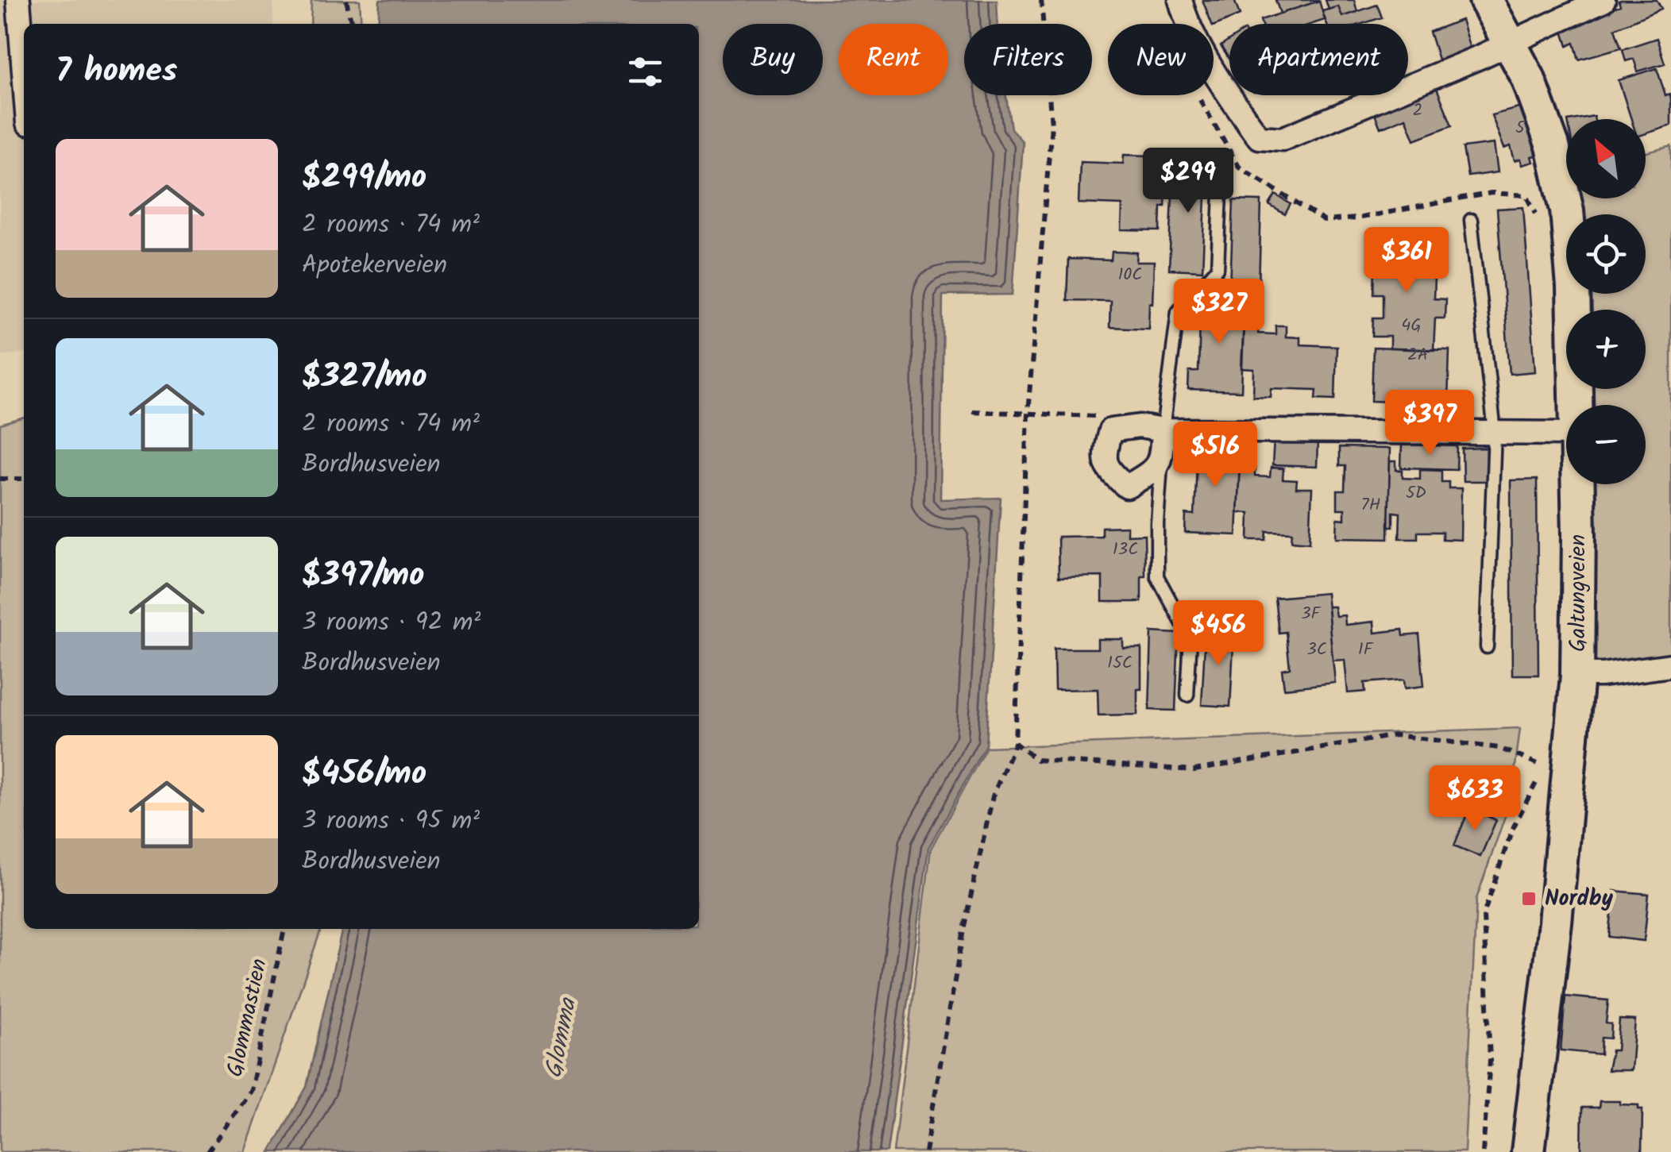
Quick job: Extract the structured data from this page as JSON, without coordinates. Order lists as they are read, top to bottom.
{
  "streets": {
    "main road": ["Galtungveien"],
    "path": ["Glommastien"]
  },
  "water": ["Glomma"],
  "places": {
    "transit": ["Nordby"]
  },
  "house_numbers": [
    "2",
    "5",
    "10C",
    "4G",
    "2A",
    "5D",
    "7H",
    "13C",
    "3F",
    "3C",
    "1F",
    "15C"
  ],
  "north": "top left",
  "page": {
    "chip": [
      "Buy",
      "Rent",
      "Filters",
      "New",
      "Apartment"
    ],
    "heading": "7 homes",
    "map_buttons": ["+", "−"],
    "list": [
      {
        "name": "$299/mo",
        "note": "2 rooms · 74 m² · Apotekerveien"
      },
      {
        "name": "$327/mo",
        "note": "2 rooms · 74 m² · Bordhusveien"
      },
      {
        "name": "$397/mo",
        "note": "3 rooms · 92 m² · Bordhusveien"
      },
      {
        "name": "$456/mo",
        "note": "3 rooms · 95 m² · Bordhusveien"
      }
    ],
    "price": [
      "$299",
      "$361",
      "$327",
      "$397",
      "$516",
      "$456",
      "$633"
    ]
  }
}
